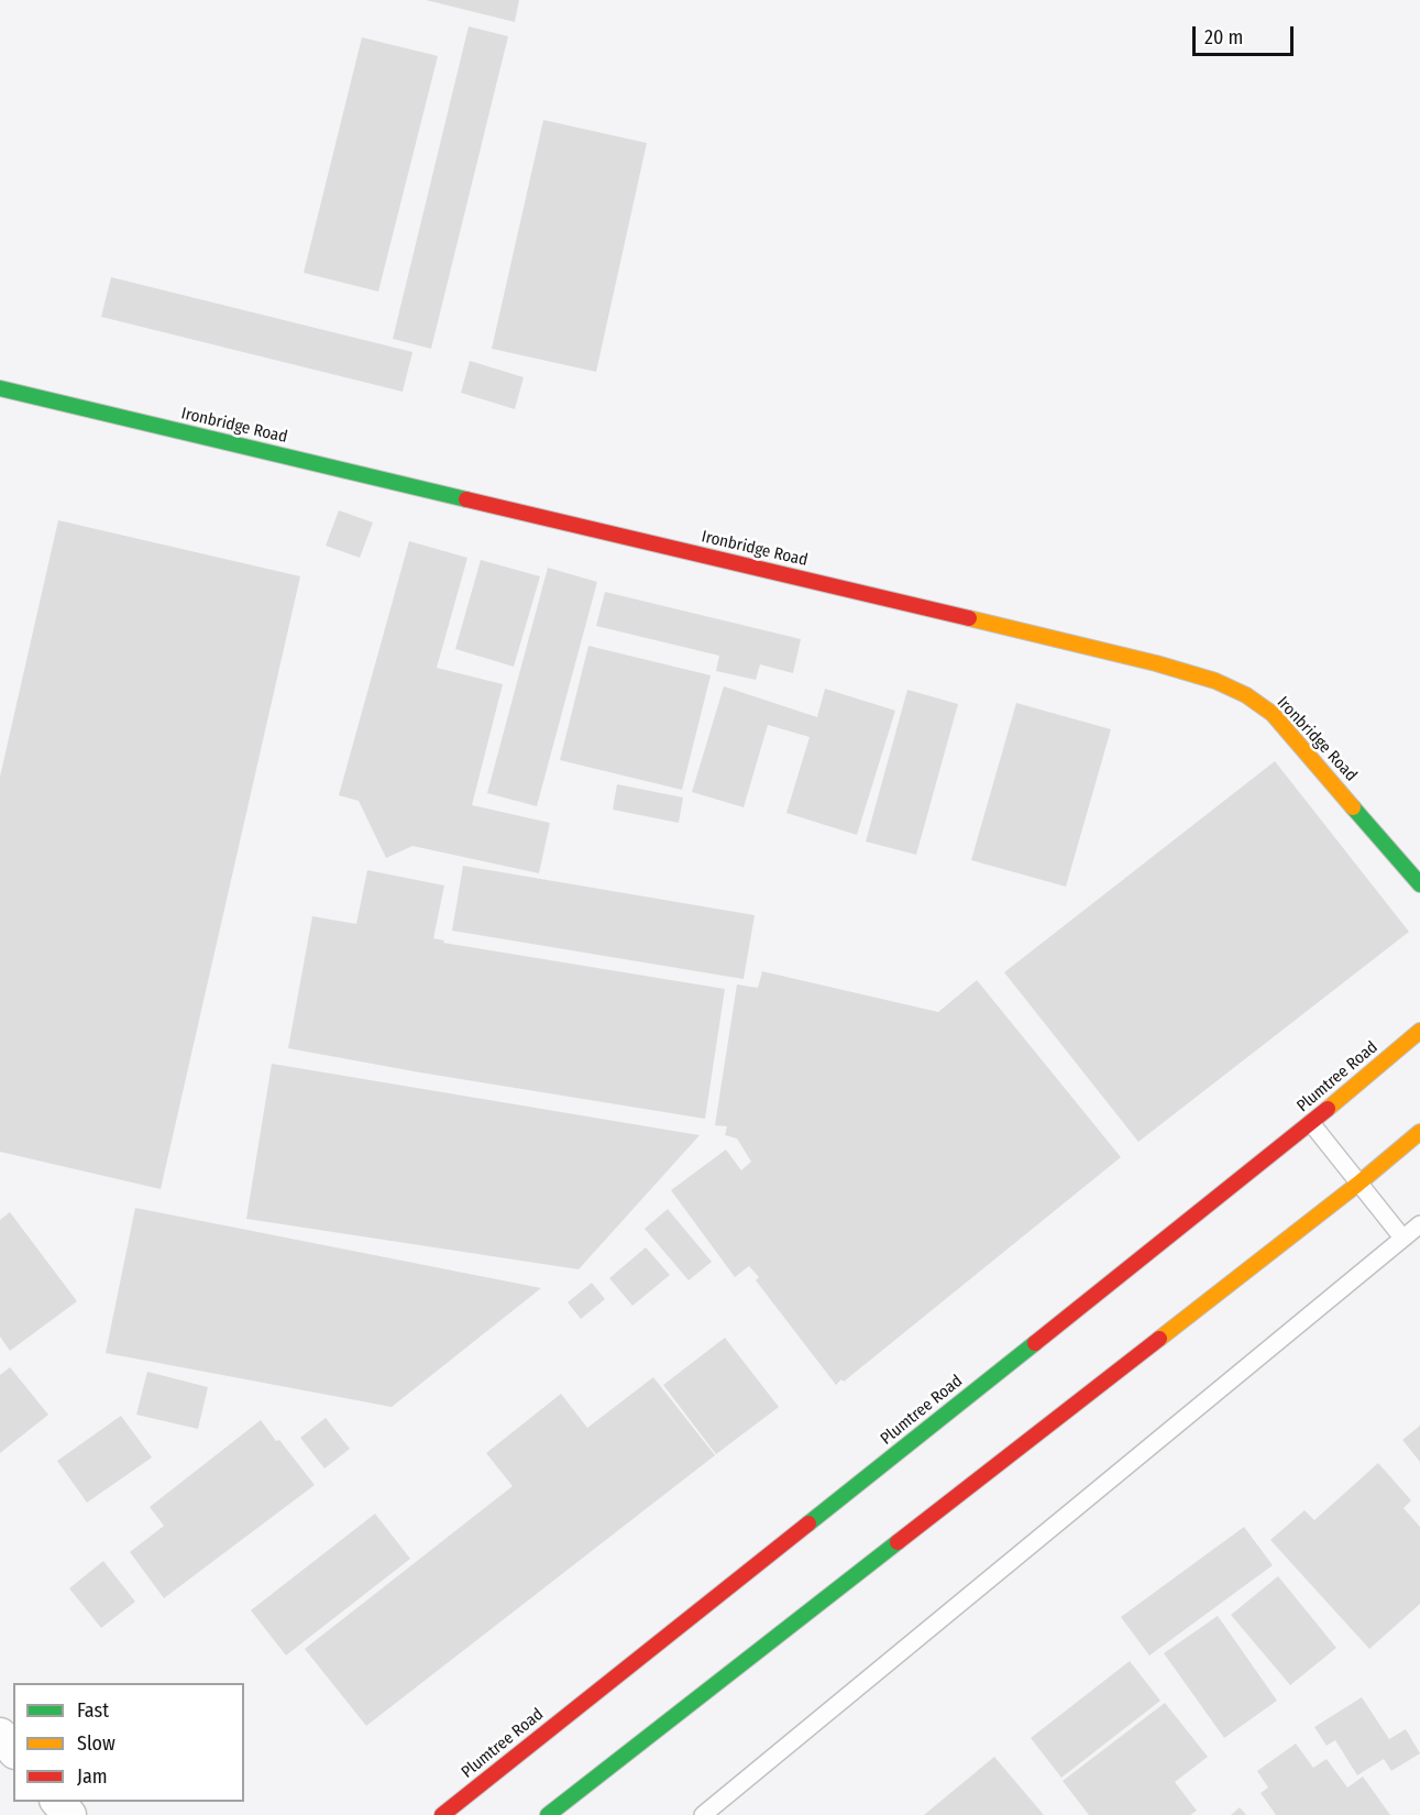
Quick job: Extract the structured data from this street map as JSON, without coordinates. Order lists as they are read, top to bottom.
{
  "streets": {
    "main road": ["Ironbridge Road", "Plumtree Road"]
  },
  "legend": ["Fast", "Slow", "Jam"],
  "scale_bar": "20 m"
}
